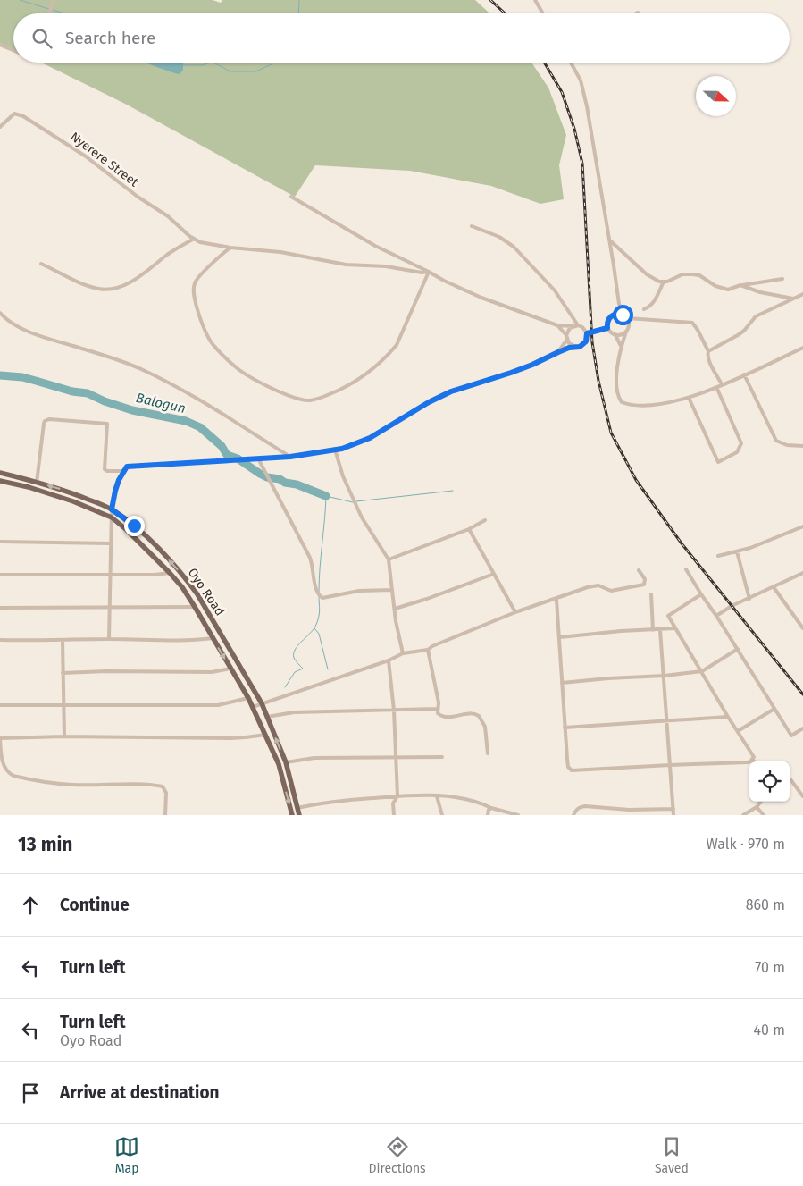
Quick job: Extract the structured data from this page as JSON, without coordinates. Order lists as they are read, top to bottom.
{
  "streets": {
    "main road": ["Oyo Road"],
    "street": ["Nyerere Street"]
  },
  "water": ["Balogun"],
  "north": "right",
  "page": {
    "search": "Search here",
    "heading": ["13 min", "Walk · 970 m"],
    "list": [
      ["Continue", "860 m"],
      ["Turn left", "70 m"],
      ["Turn left", "Oyo Road", "40 m"],
      "Arrive at destination"
    ],
    "nav": ["Map", "Directions", "Saved"]
  }
}
